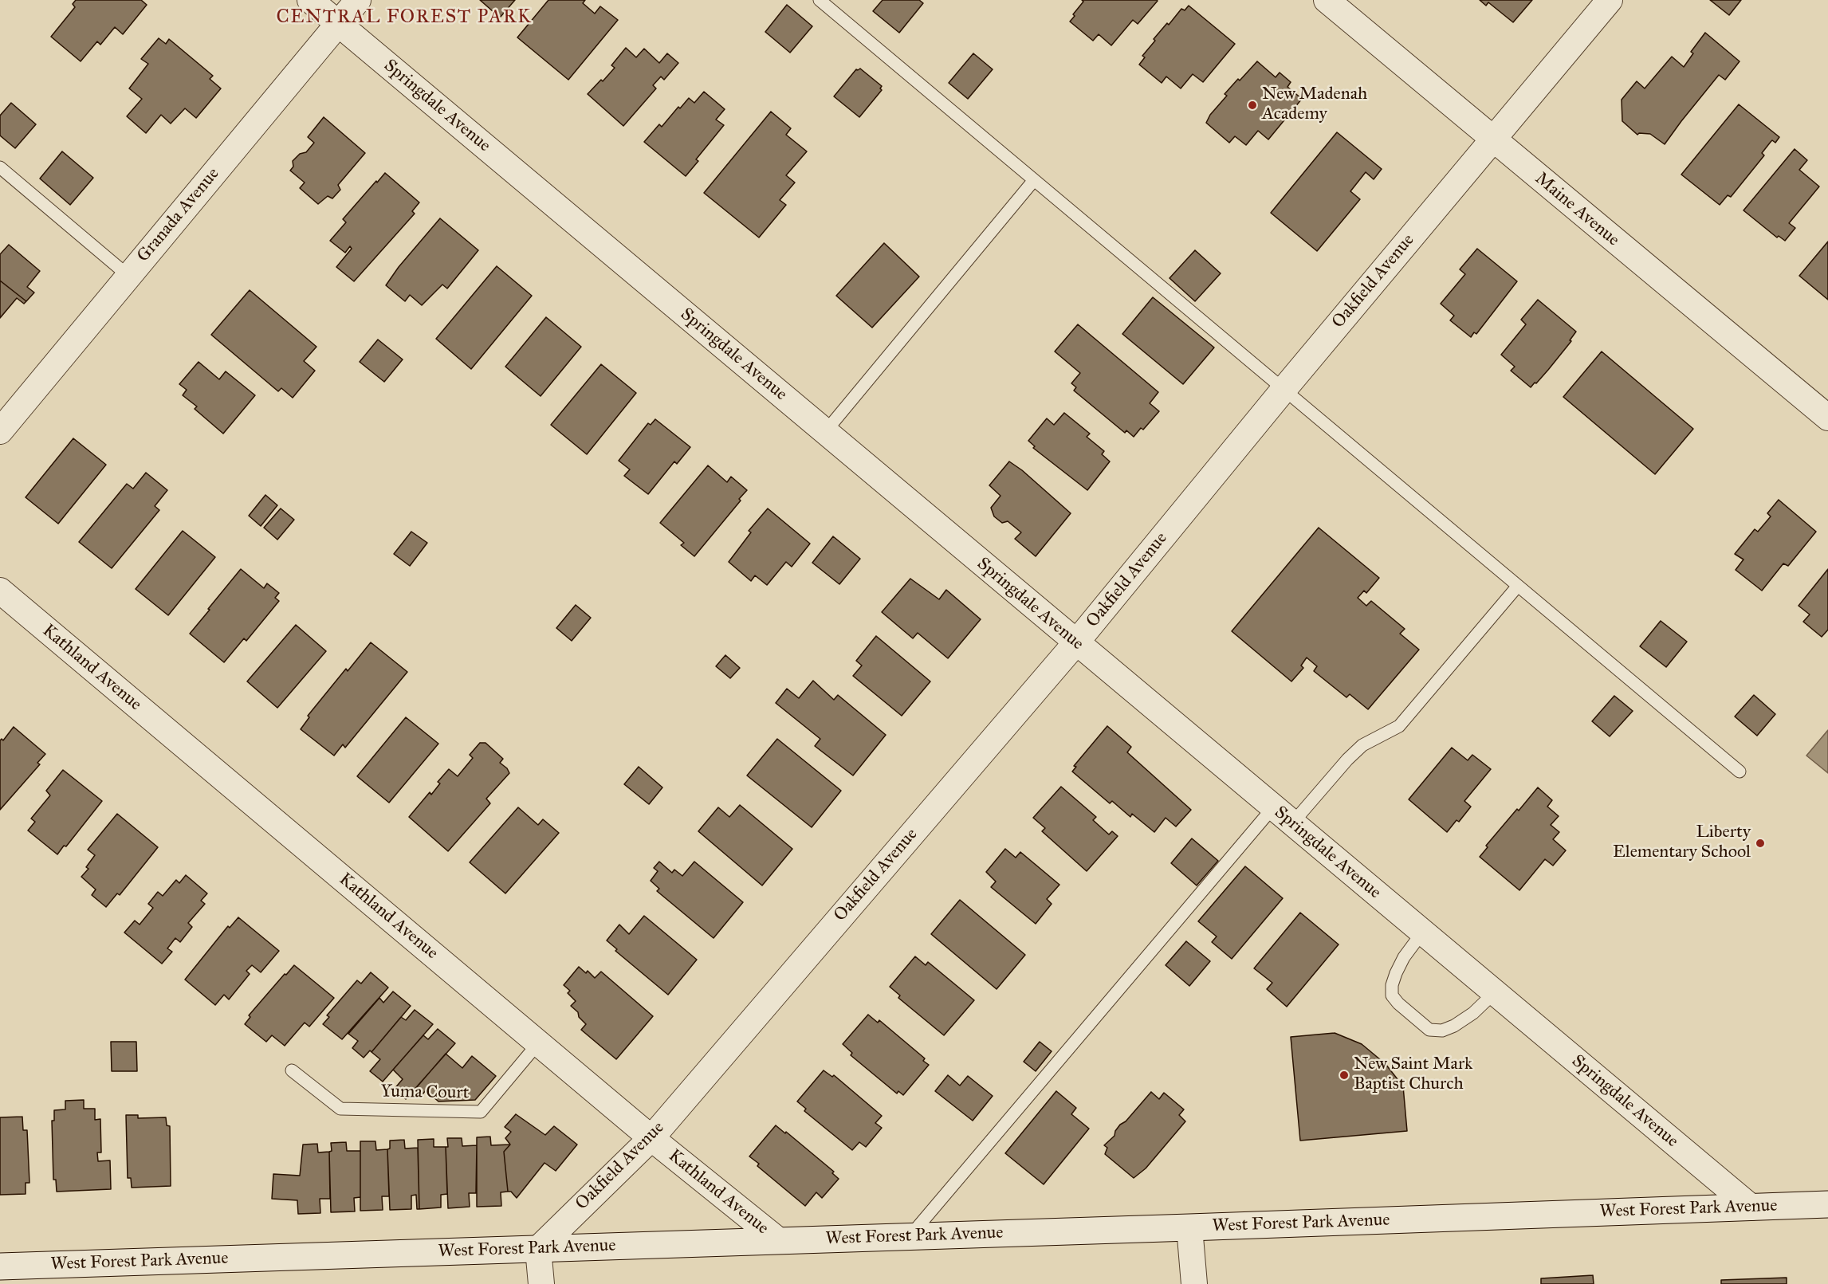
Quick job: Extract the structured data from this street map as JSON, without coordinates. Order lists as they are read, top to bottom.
{
  "streets": {
    "main road": ["West Forest Park Avenue"],
    "street": [
      "Springdale Avenue",
      "Maine Avenue",
      "Granada Avenue",
      "Oakfield Avenue",
      "Kathland Avenue"
    ],
    "lane": ["Yuma Court"]
  },
  "crossings": [
    ["Springdale Avenue", "Granada Avenue"],
    ["Springdale Avenue", "Oakfield Avenue"],
    ["Springdale Avenue", "West Forest Park Avenue"],
    ["Maine Avenue", "Oakfield Avenue"],
    ["Oakfield Avenue", "Kathland Avenue"],
    ["Oakfield Avenue", "West Forest Park Avenue"],
    ["Kathland Avenue", "Yuma Court"],
    ["Kathland Avenue", "West Forest Park Avenue"]
  ],
  "districts": ["CENTRAL FOREST PARK"],
  "places": ["New Madenah Academy", "Liberty Elementary School", "New Saint Mark Baptist Church"]
}
